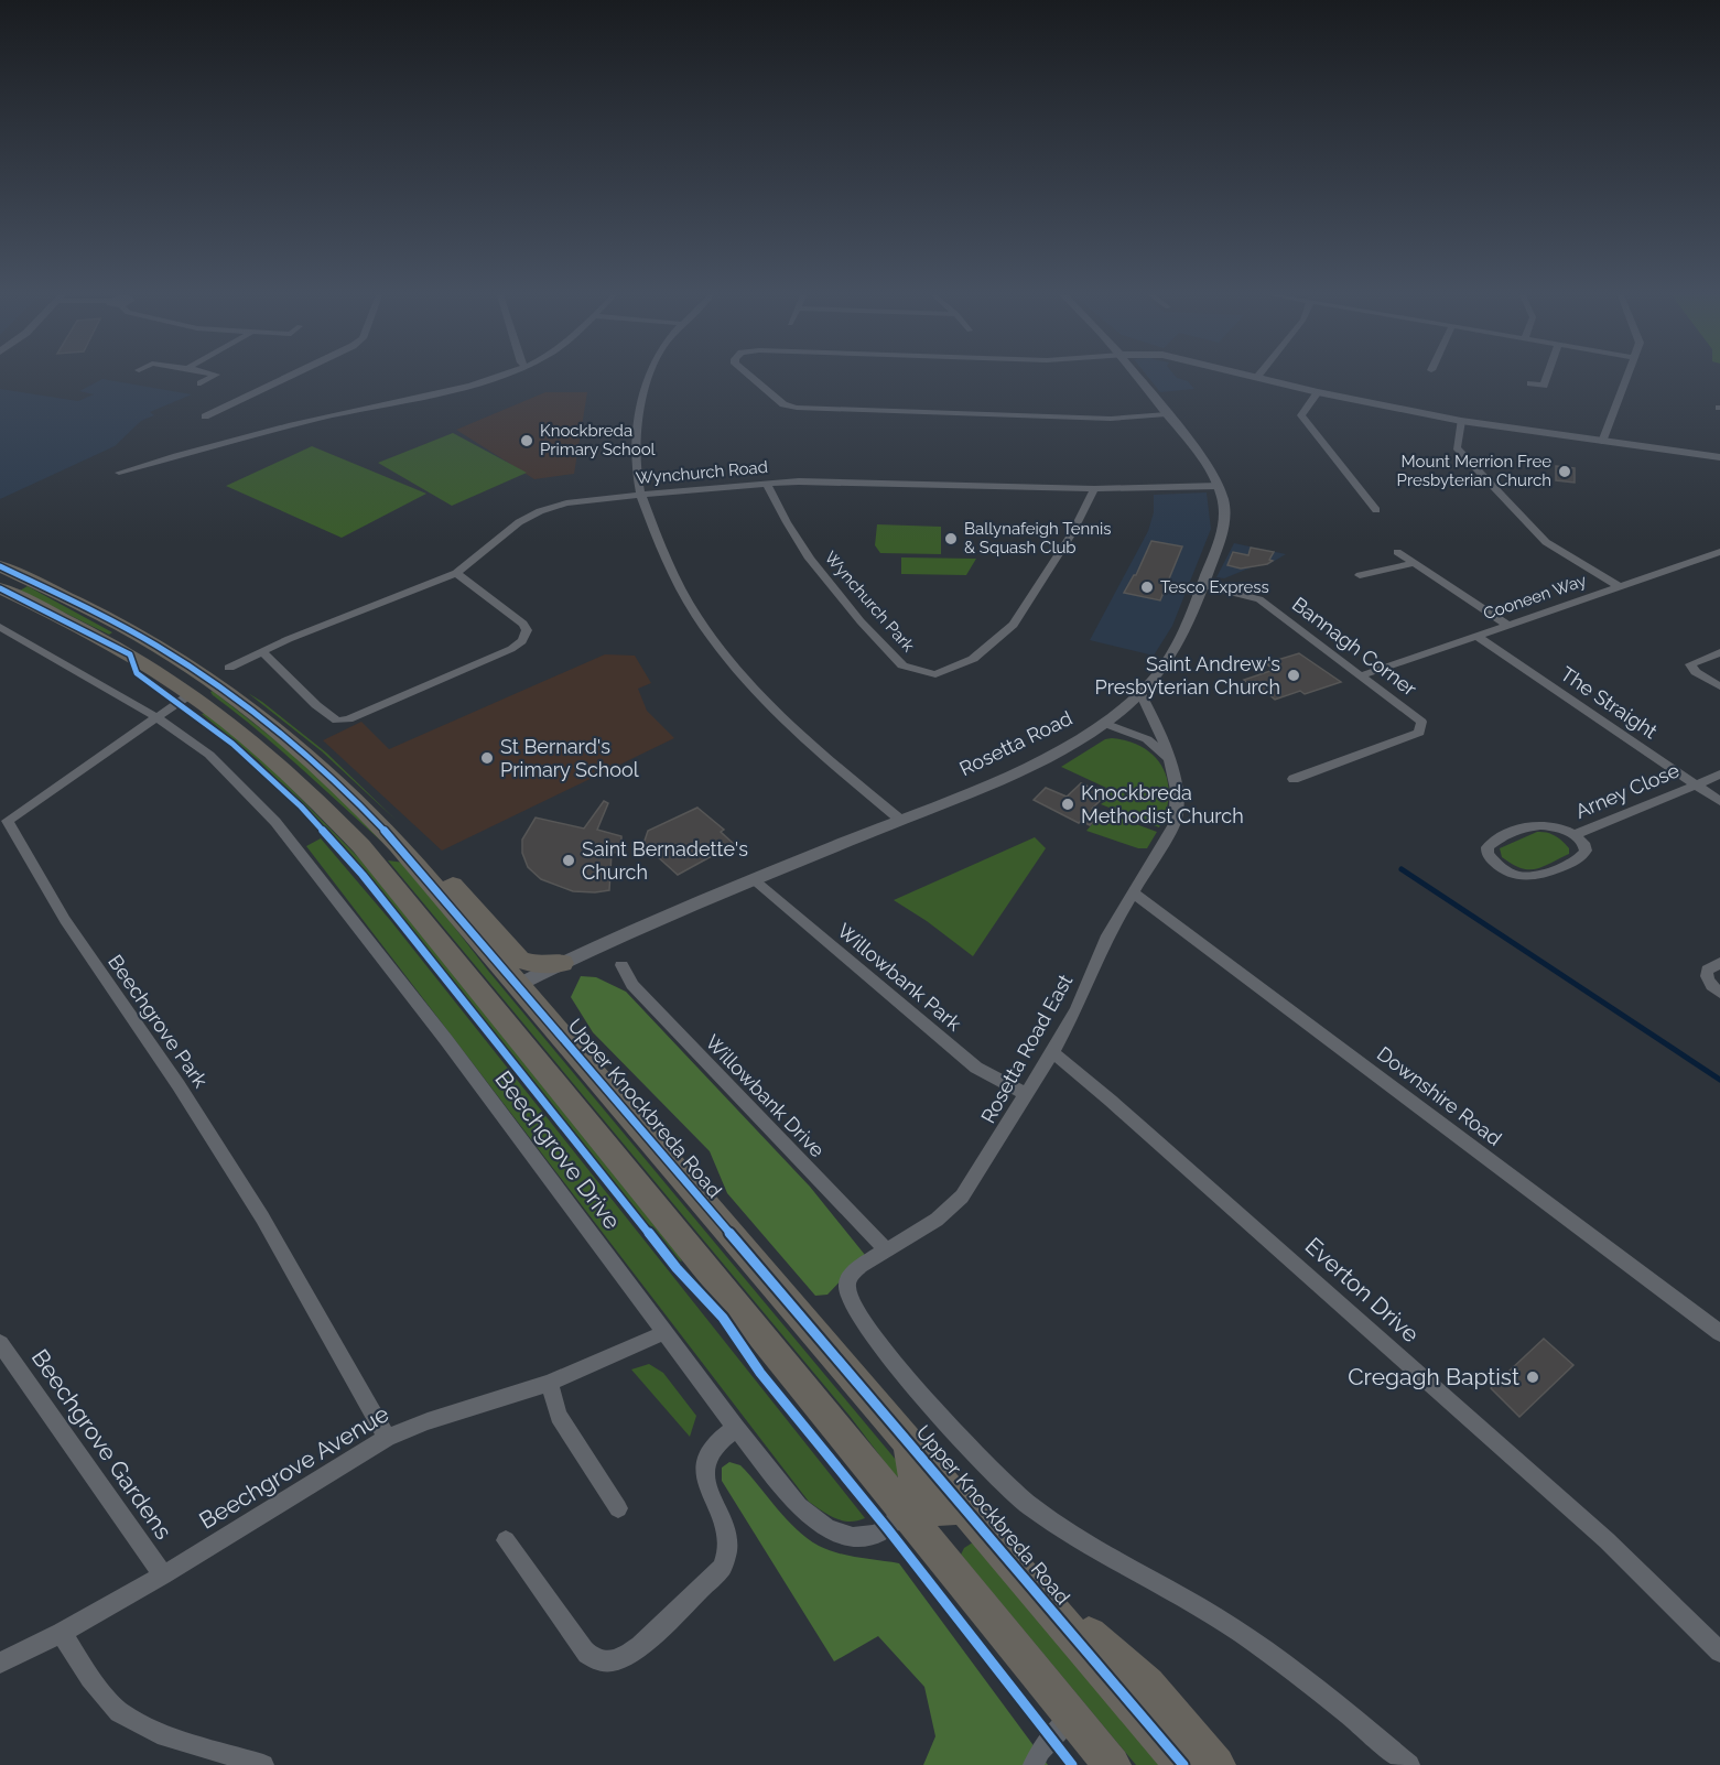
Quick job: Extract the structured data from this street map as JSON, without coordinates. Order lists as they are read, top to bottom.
{
  "streets": {
    "highway": ["Upper Knockbreda Road"],
    "street": [
      "Wynchurch Road",
      "Cooneen Way",
      "Wynchurch Park",
      "Bannagh Corner",
      "The Straight",
      "Rosetta Road",
      "Arney Close",
      "Willowbank Park",
      "Beechgrove Park",
      "Rosetta Road East",
      "Willowbank Drive",
      "Downshire Road",
      "Beechgrove Drive",
      "Everton Drive",
      "Beechgrove Gardens",
      "Beechgrove Avenue"
    ]
  },
  "crossings": [
    ["Wynchurch Road", "Wynchurch Park"],
    ["Wynchurch Road", "Rosetta Road"],
    ["Wynchurch Road", "Beechgrove Park"],
    ["Wynchurch Road", "Upper Knockbreda Road"],
    ["Cooneen Way", "Bannagh Corner"],
    ["Cooneen Way", "The Straight"],
    ["Bannagh Corner", "Rosetta Road"],
    ["The Straight", "Arney Close"],
    ["Rosetta Road", "Willowbank Park"],
    ["Rosetta Road", "Rosetta Road East"],
    ["Rosetta Road", "Upper Knockbreda Road"],
    ["Willowbank Park", "Rosetta Road East"],
    ["Beechgrove Park", "Upper Knockbreda Road"],
    ["Beechgrove Park", "Beechgrove Drive"],
    ["Beechgrove Park", "Beechgrove Avenue"],
    ["Rosetta Road East", "Willowbank Drive"],
    ["Rosetta Road East", "Downshire Road"],
    ["Rosetta Road East", "Upper Knockbreda Road"],
    ["Rosetta Road East", "Everton Drive"],
    ["Willowbank Drive", "Upper Knockbreda Road"],
    ["Upper Knockbreda Road", "Beechgrove Drive"],
    ["Beechgrove Drive", "Beechgrove Avenue"],
    ["Beechgrove Gardens", "Beechgrove Avenue"]
  ],
  "places": [
    "Knockbreda Primary School",
    "Mount Merrion Free Presbyterian Church",
    "Ballynafeigh Tennis & Squash Club",
    "Tesco Express",
    "Saint Andrew's Presbyterian Church",
    "St Bernard's Primary School",
    "Knockbreda Methodist Church",
    "Saint Bernadette's Church",
    "Cregagh Baptist"
  ]
}
